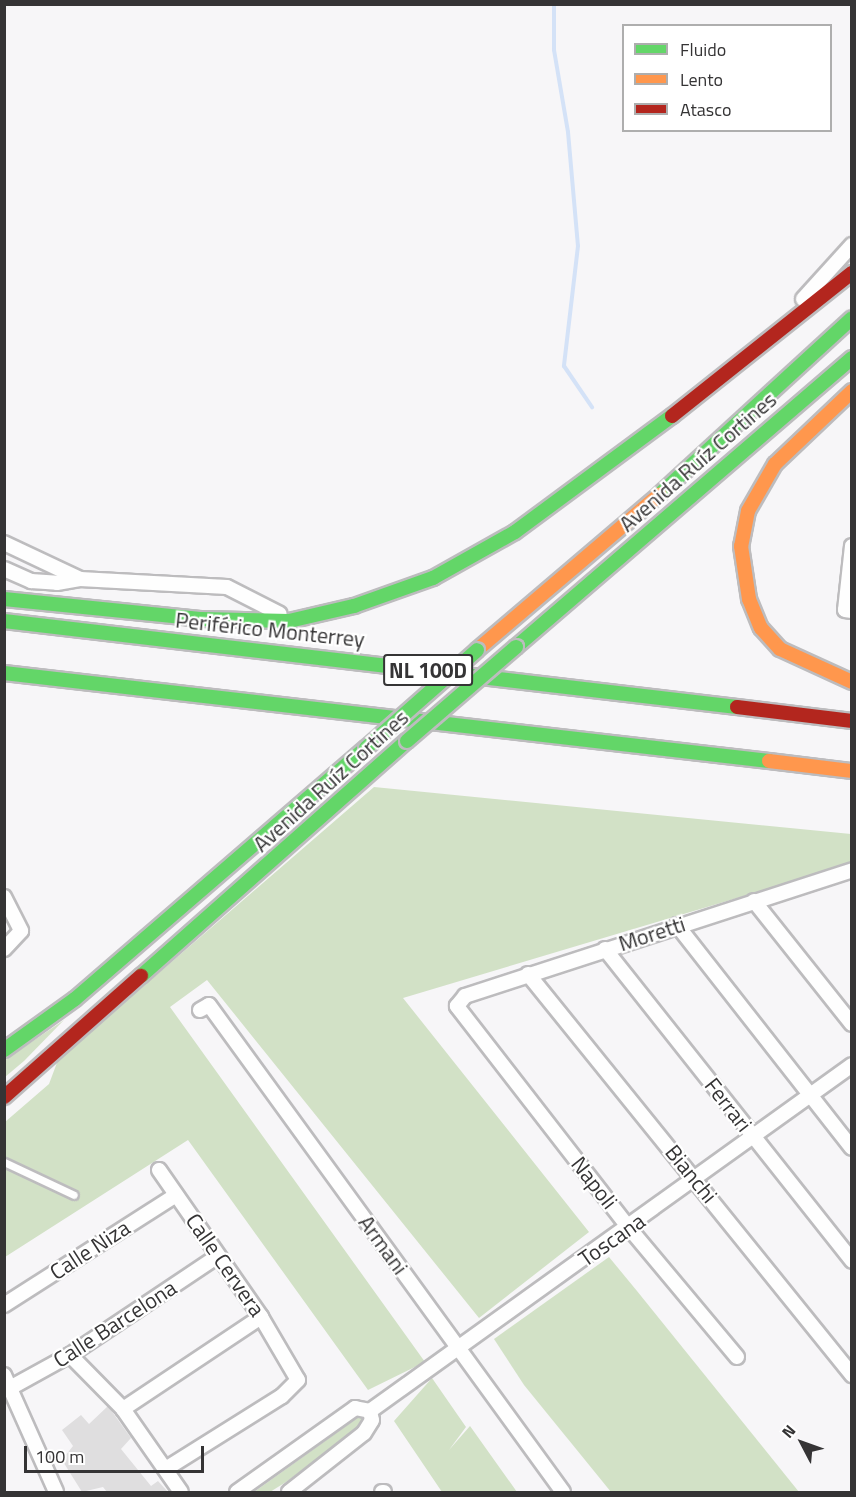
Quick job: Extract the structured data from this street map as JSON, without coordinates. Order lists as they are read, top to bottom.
{
  "streets": {
    "main road": ["Avenida Ruíz Cortines", "Periférico Monterrey", "NL 100D"],
    "street": [
      "Moretti",
      "Ferrari",
      "Bianchi",
      "Napoli",
      "Toscana",
      "Armani",
      "Calle Niza",
      "Calle Cervera",
      "Calle Barcelona"
    ]
  },
  "crossings": [
    ["Moretti", "Ferrari"],
    ["Moretti", "Bianchi"],
    ["Moretti", "Napoli"],
    ["Ferrari", "Toscana"],
    ["Bianchi", "Toscana"],
    ["Napoli", "Toscana"],
    ["Toscana", "Armani"],
    ["Calle Niza", "Calle Cervera"],
    ["Calle Cervera", "Calle Barcelona"]
  ],
  "legend": ["Fluido", "Lento", "Atasco"],
  "scale_bar": "100 m",
  "north": "top left"
}
